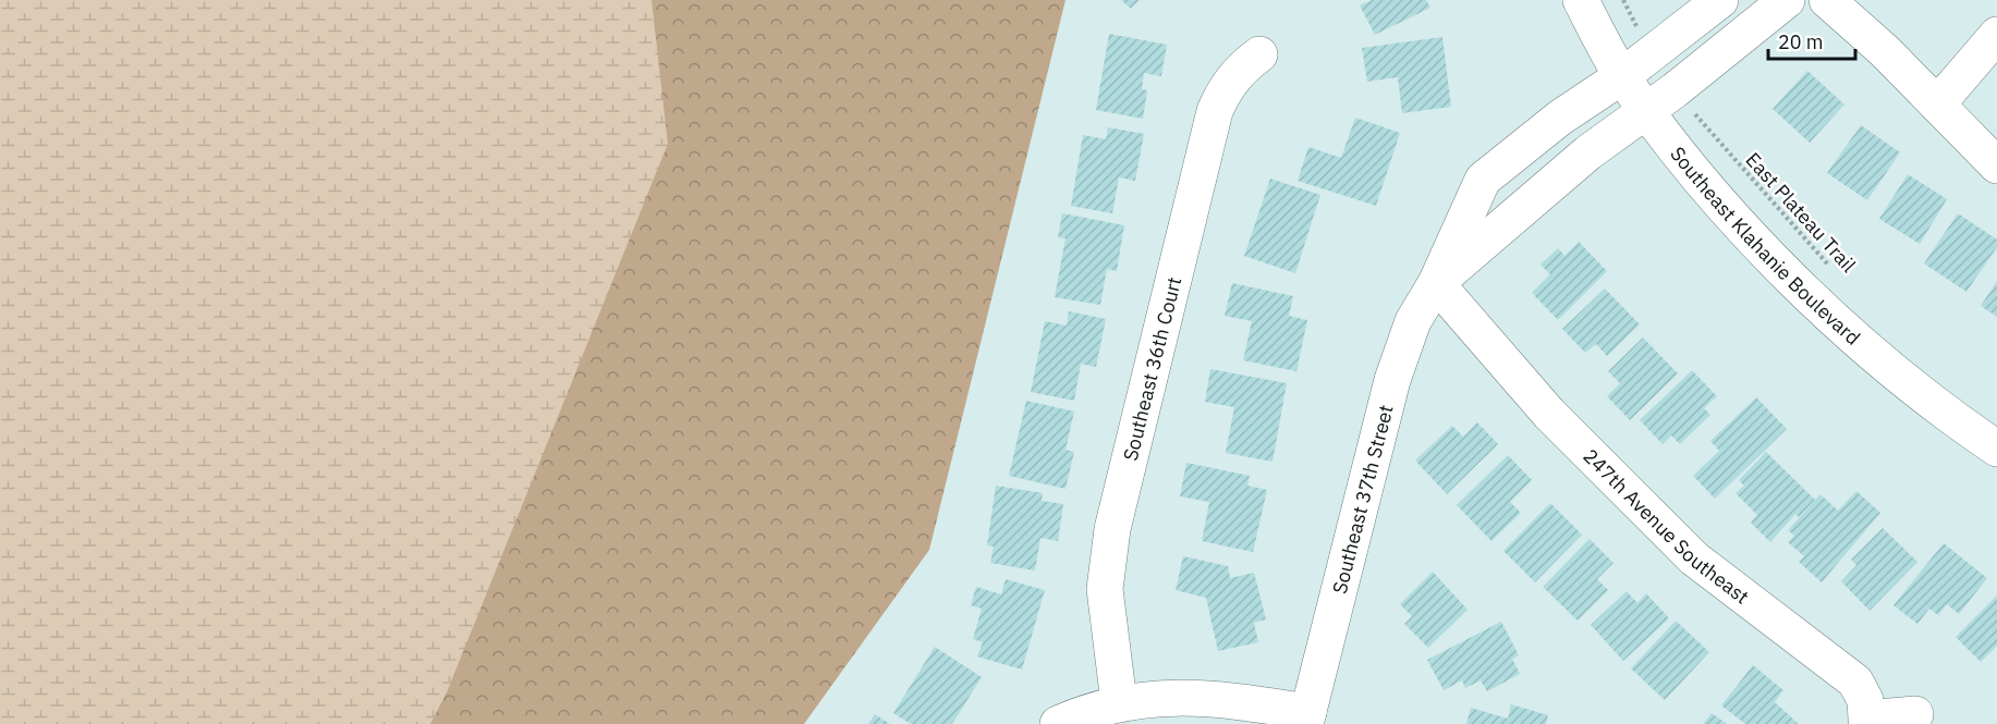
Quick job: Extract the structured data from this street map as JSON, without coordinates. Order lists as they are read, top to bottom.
{
  "streets": {
    "street": [
      "Southeast Klahanie Boulevard",
      "Southeast 36th Court",
      "Southeast 37th Street",
      "247th Avenue Southeast"
    ],
    "path": ["East Plateau Trail"]
  },
  "crossings": [
    ["East Plateau Trail", "Southeast Klahanie Boulevard"],
    ["East Plateau Trail", "Southeast 37th Street"],
    ["Southeast Klahanie Boulevard", "Southeast 37th Street"],
    ["Southeast 37th Street", "247th Avenue Southeast"]
  ],
  "scale_bar": "20 m"
}
